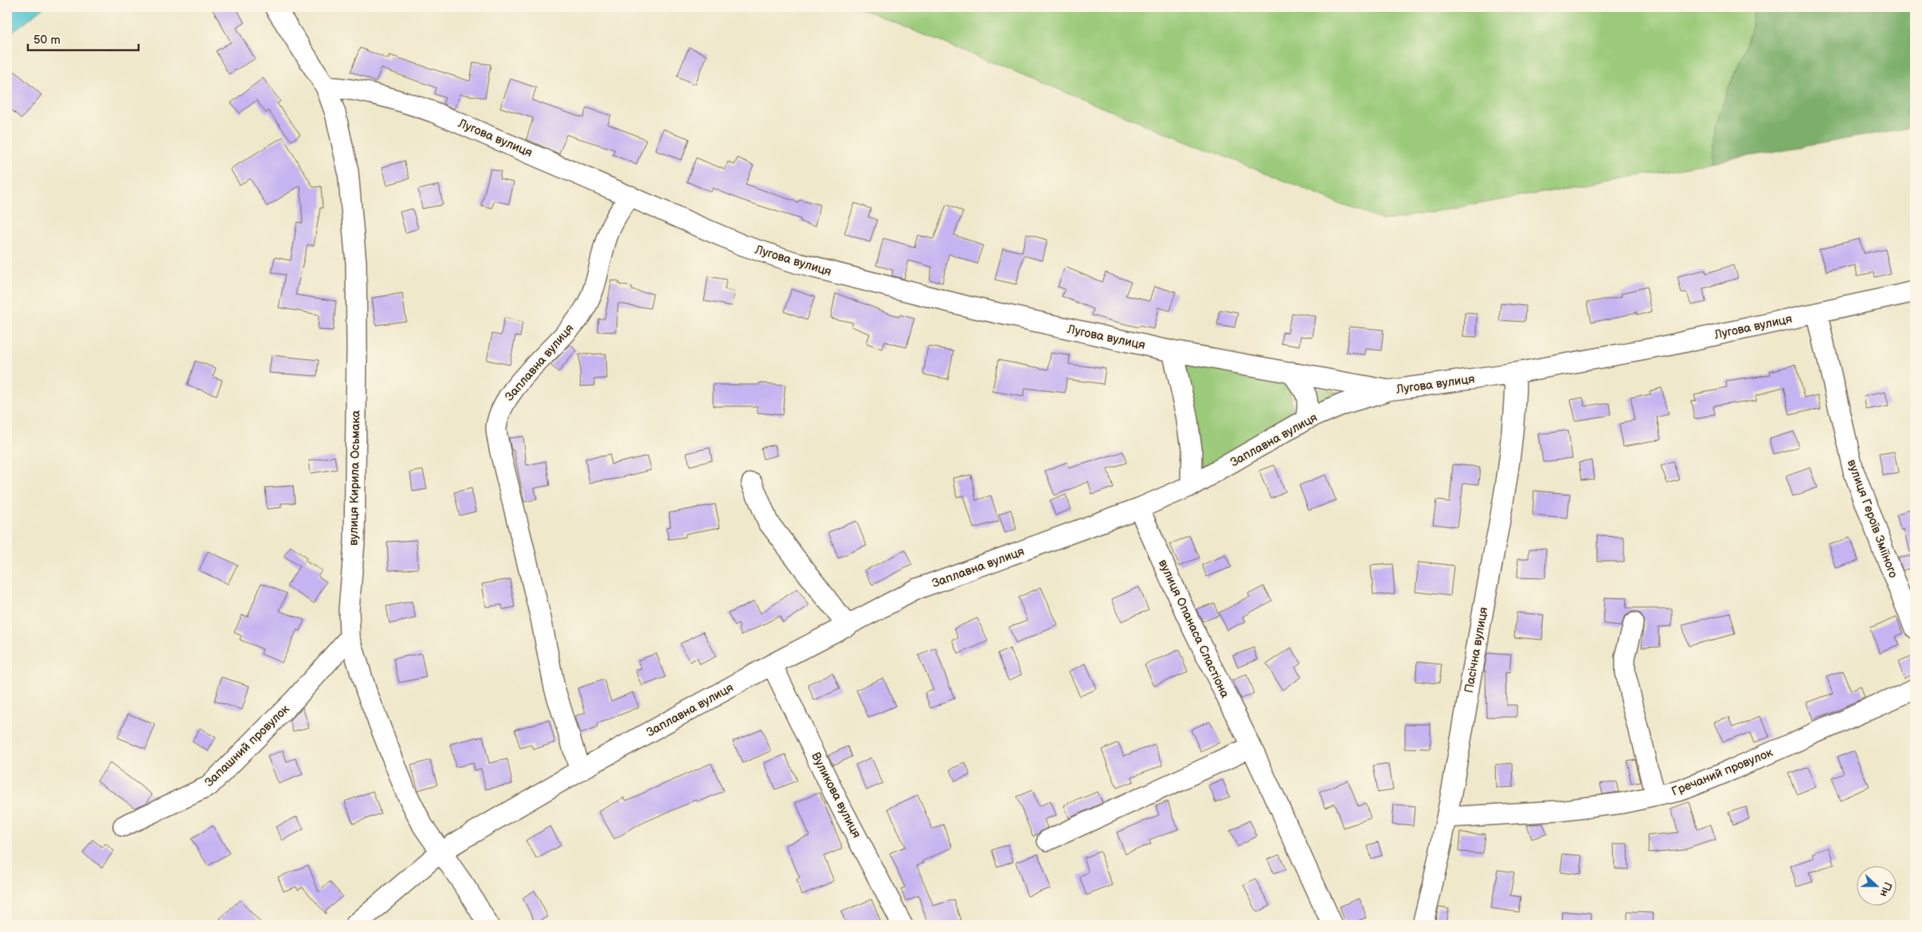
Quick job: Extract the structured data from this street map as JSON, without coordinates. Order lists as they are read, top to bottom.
{
  "streets": {
    "street": [
      "Лугова вулиця",
      "Заплавна вулиця",
      "вулиця Кирила Осьмака",
      "вулиця Героїв Зміїного",
      "вулиця Опанаса Сластіона",
      "Пасічна вулиця",
      "Запашний провулок",
      "Гречаний провулок",
      "Вуликова вулиця"
    ]
  },
  "crossings": [
    ["Лугова вулиця", "Заплавна вулиця"],
    ["Лугова вулиця", "вулиця Кирила Осьмака"],
    ["Лугова вулиця", "вулиця Героїв Зміїного"],
    ["Лугова вулиця", "Пасічна вулиця"],
    ["Заплавна вулиця", "вулиця Кирила Осьмака"],
    ["Заплавна вулиця", "вулиця Опанаса Сластіона"],
    ["Заплавна вулиця", "Вуликова вулиця"],
    ["вулиця Кирила Осьмака", "Запашний провулок"],
    ["Пасічна вулиця", "Гречаний провулок"]
  ],
  "scale_bar": "50 m",
  "north": "right"
}
